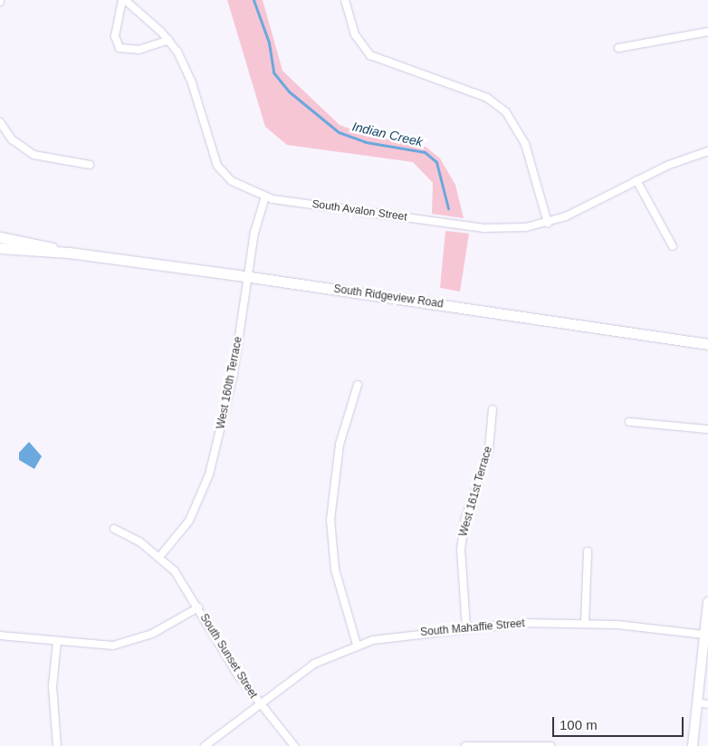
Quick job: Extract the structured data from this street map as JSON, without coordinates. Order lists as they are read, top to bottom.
{
  "streets": {
    "main road": ["South Ridgeview Road"],
    "street": [
      "South Avalon Street",
      "West 160th Terrace",
      "West 161st Terrace",
      "South Mahaffie Street",
      "South Sunset Street"
    ]
  },
  "crossings": [
    ["South Avalon Street", "West 160th Terrace"],
    ["South Ridgeview Road", "West 160th Terrace"],
    ["West 160th Terrace", "South Sunset Street"],
    ["West 161st Terrace", "South Mahaffie Street"],
    ["South Mahaffie Street", "South Sunset Street"]
  ],
  "water": ["Indian Creek"],
  "scale_bar": "100 m"
}
